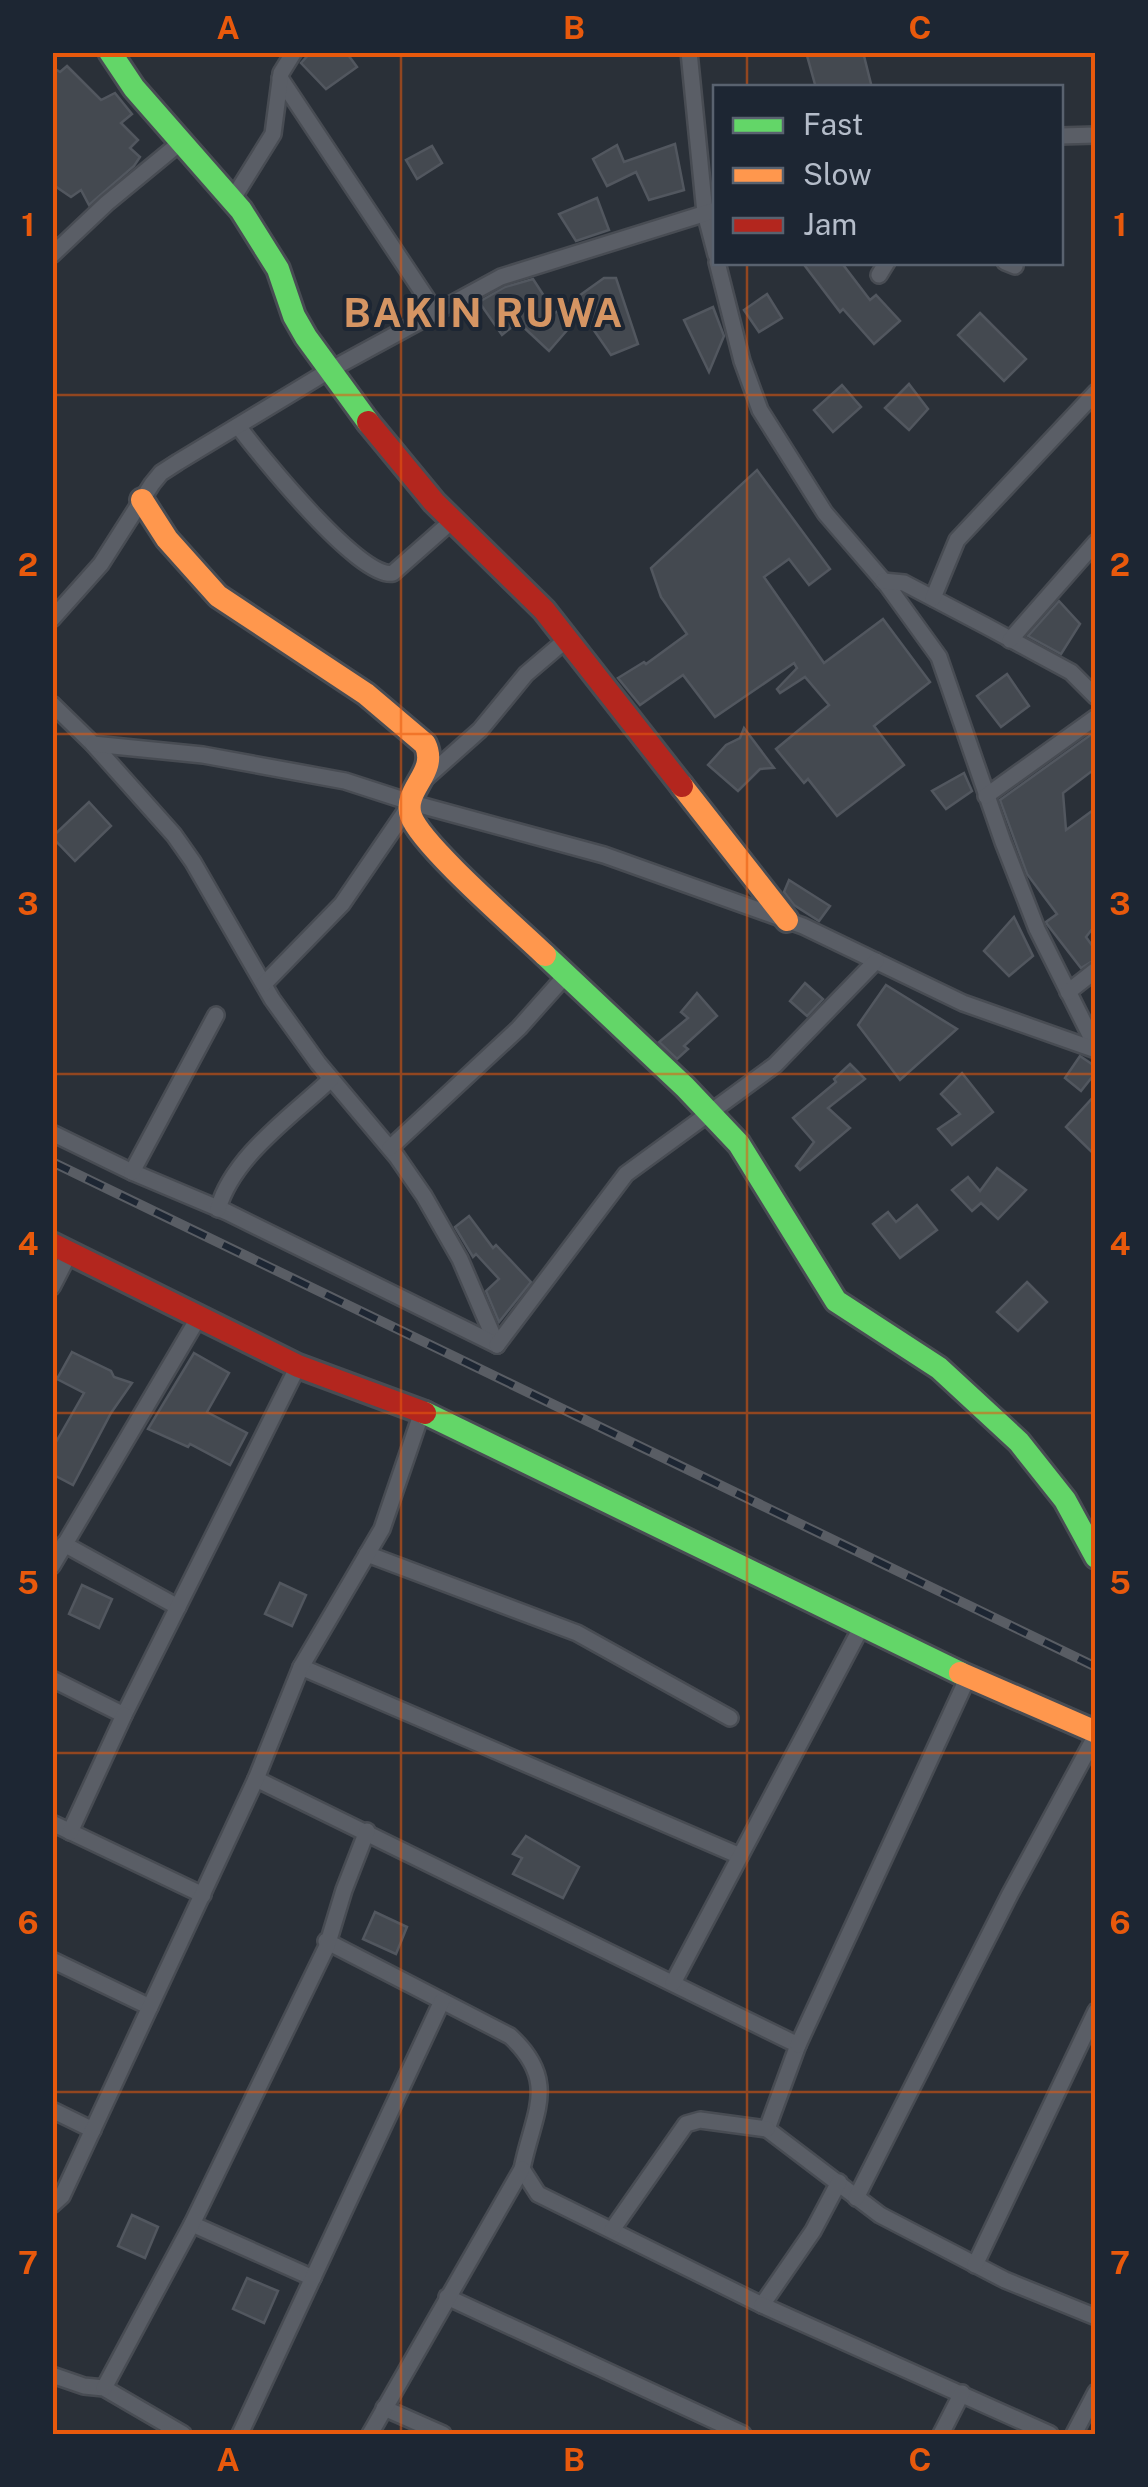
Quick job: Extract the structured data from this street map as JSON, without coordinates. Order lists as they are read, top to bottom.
{
  "districts": ["BAKIN RUWA"],
  "legend": ["Fast", "Slow", "Jam"],
  "grid": {
    "columns": ["A", "B", "C"],
    "rows": [
      "1",
      "2",
      "3",
      "4",
      "5",
      "6",
      "7"
    ]
  }
}
